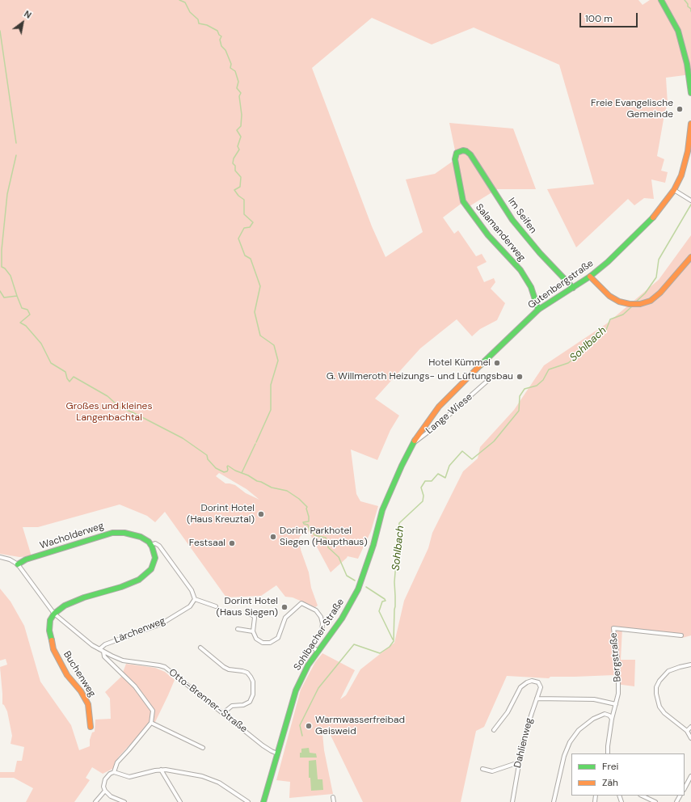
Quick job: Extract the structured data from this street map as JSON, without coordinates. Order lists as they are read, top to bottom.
{
  "streets": {
    "street": [
      "Im Seifen",
      "Salamanderweg",
      "Gutenbergstraße",
      "Lange Wiese",
      "Wacholderweg",
      "Lärchenweg",
      "Sohlbacher Straße",
      "Bergstraße",
      "Buchenweg",
      "Otto-Brenner-Straße",
      "Dahlienweg"
    ]
  },
  "crossings": [
    ["Im Seifen", "Salamanderweg"],
    ["Im Seifen", "Gutenbergstraße"],
    ["Salamanderweg", "Gutenbergstraße"],
    ["Gutenbergstraße", "Lange Wiese"],
    ["Gutenbergstraße", "Sohlbacher Straße"],
    ["Lange Wiese", "Sohlbacher Straße"],
    ["Wacholderweg", "Otto-Brenner-Straße"],
    ["Lärchenweg", "Otto-Brenner-Straße"],
    ["Sohlbacher Straße", "Otto-Brenner-Straße"],
    ["Buchenweg", "Otto-Brenner-Straße"]
  ],
  "water": ["Sohlbach"],
  "parks": ["Großes und kleines Langenbachtal"],
  "places": [
    "Freie Evangelische Gemeinde",
    "Hotel Kümmel",
    "G. Willmeroth Heizungs- und Lüftungsbau",
    "Dorint Hotel (Haus Kreuztal)",
    "Dorint Parkhotel Siegen (Haupthaus)",
    "Festsaal",
    "Dorint Hotel (Haus Siegen)",
    "Warmwasserfreibad Geisweid"
  ],
  "legend": ["Frei", "Zäh"],
  "scale_bar": "100 m",
  "north": "top right"
}
